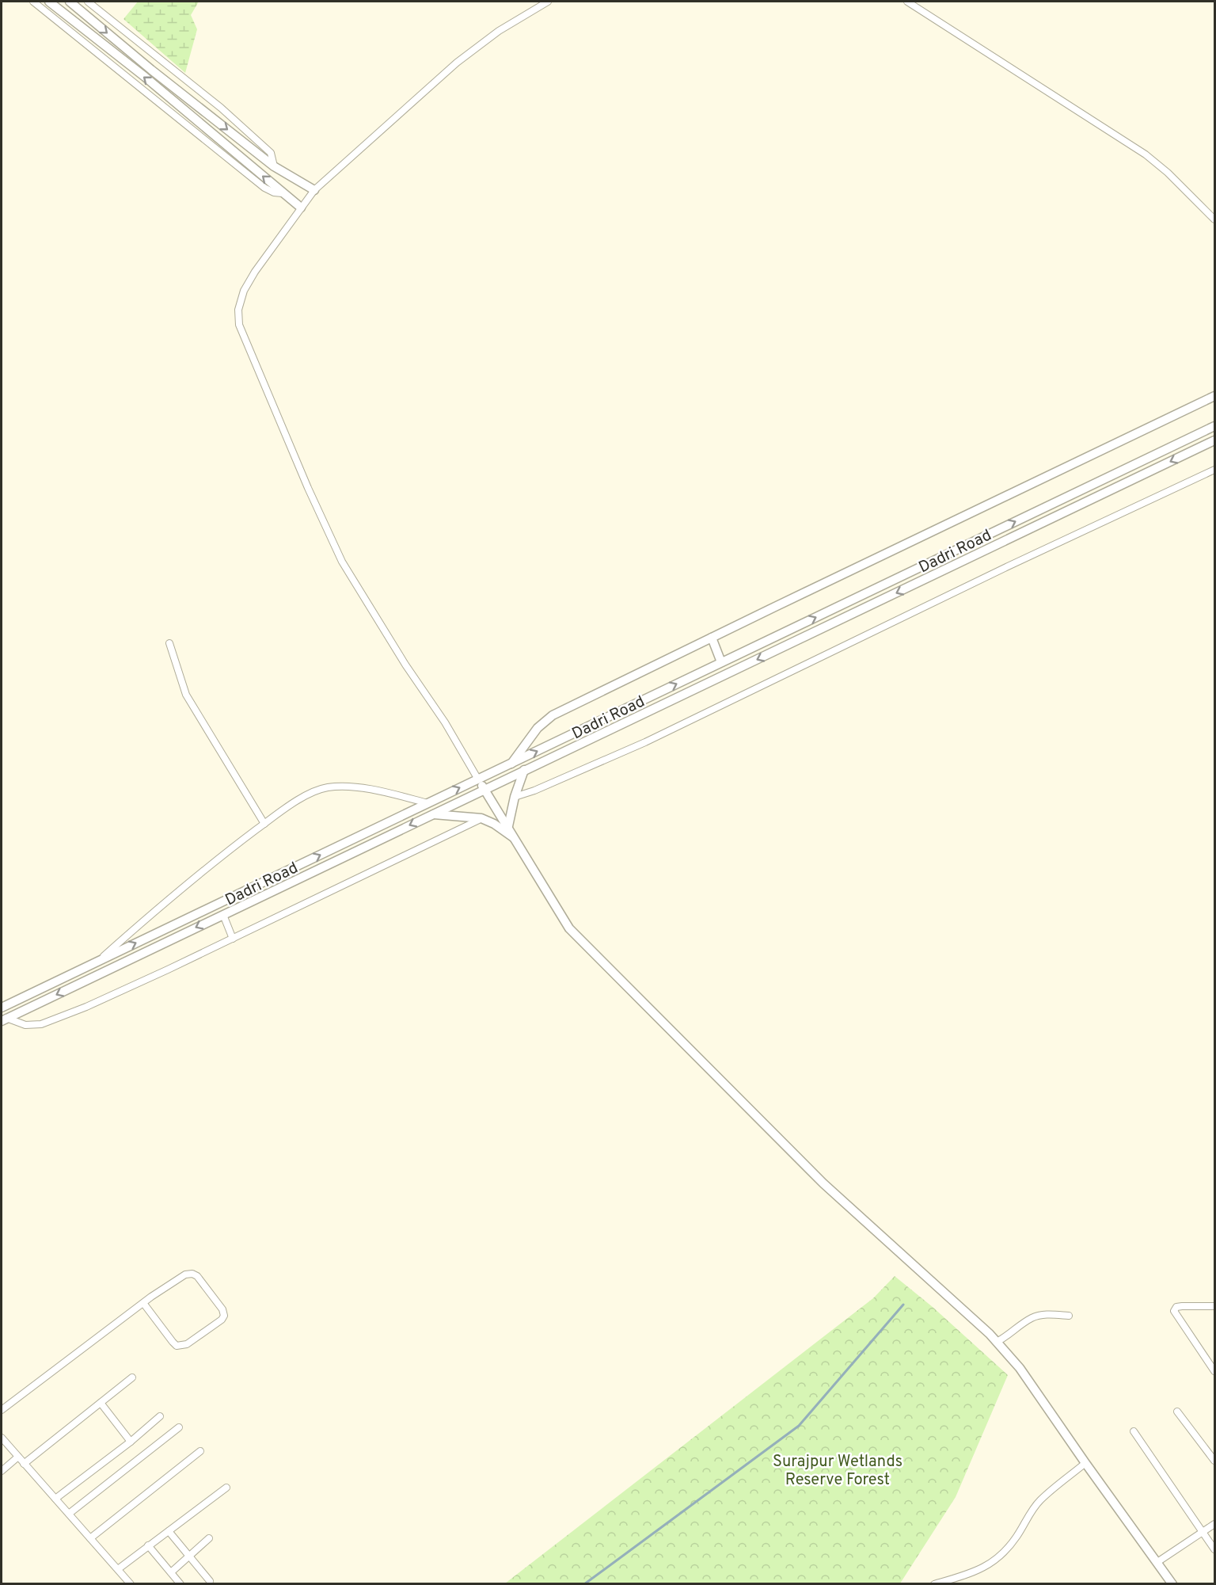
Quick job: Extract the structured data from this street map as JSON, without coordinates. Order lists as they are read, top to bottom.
{
  "streets": {
    "main road": ["Dadri Road"]
  },
  "parks": ["Surajpur Wetlands Reserve Forest"]
}
